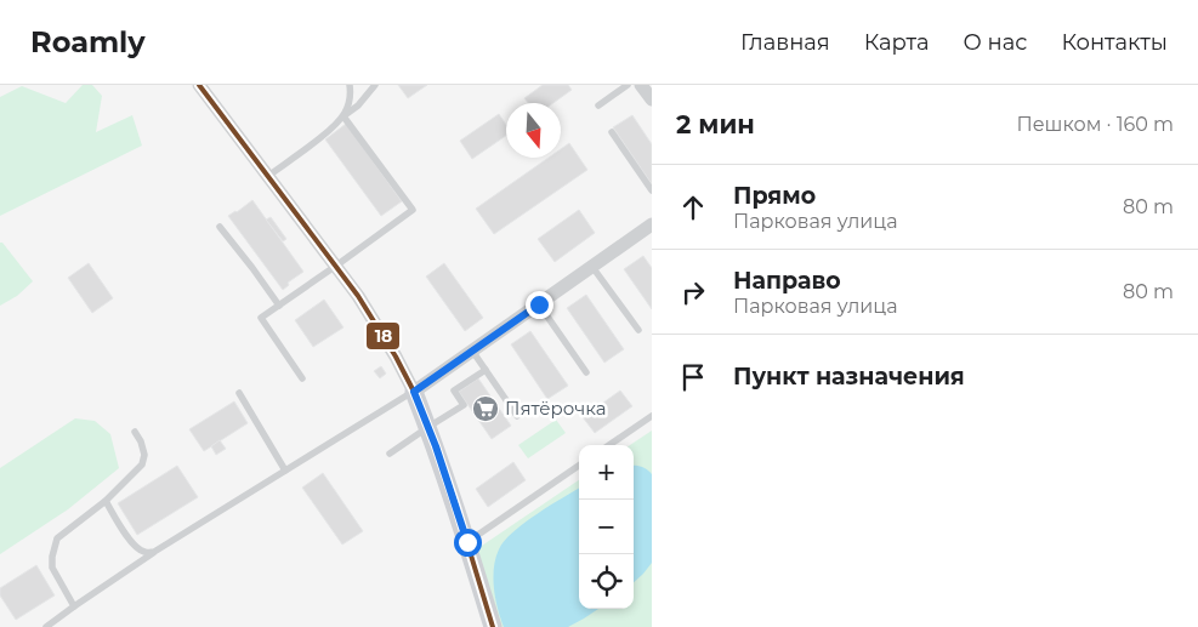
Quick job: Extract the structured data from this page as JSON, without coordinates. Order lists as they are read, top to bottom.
{
  "places": {
    "supermarket": ["Пятёрочка"]
  },
  "lines": ["transit line 18"],
  "north": "bottom",
  "page": {
    "header": "Roamly",
    "nav": [
      "Главная",
      "Карта",
      "О нас",
      "Контакты"
    ],
    "heading": ["2 мин", "Пешком · 160 m"],
    "list": [
      ["Прямо", "Парковая улица", "80 m"],
      ["Направо", "Парковая улица", "80 m"],
      "Пункт назначения"
    ],
    "map_buttons": ["+", "−"]
  }
}
